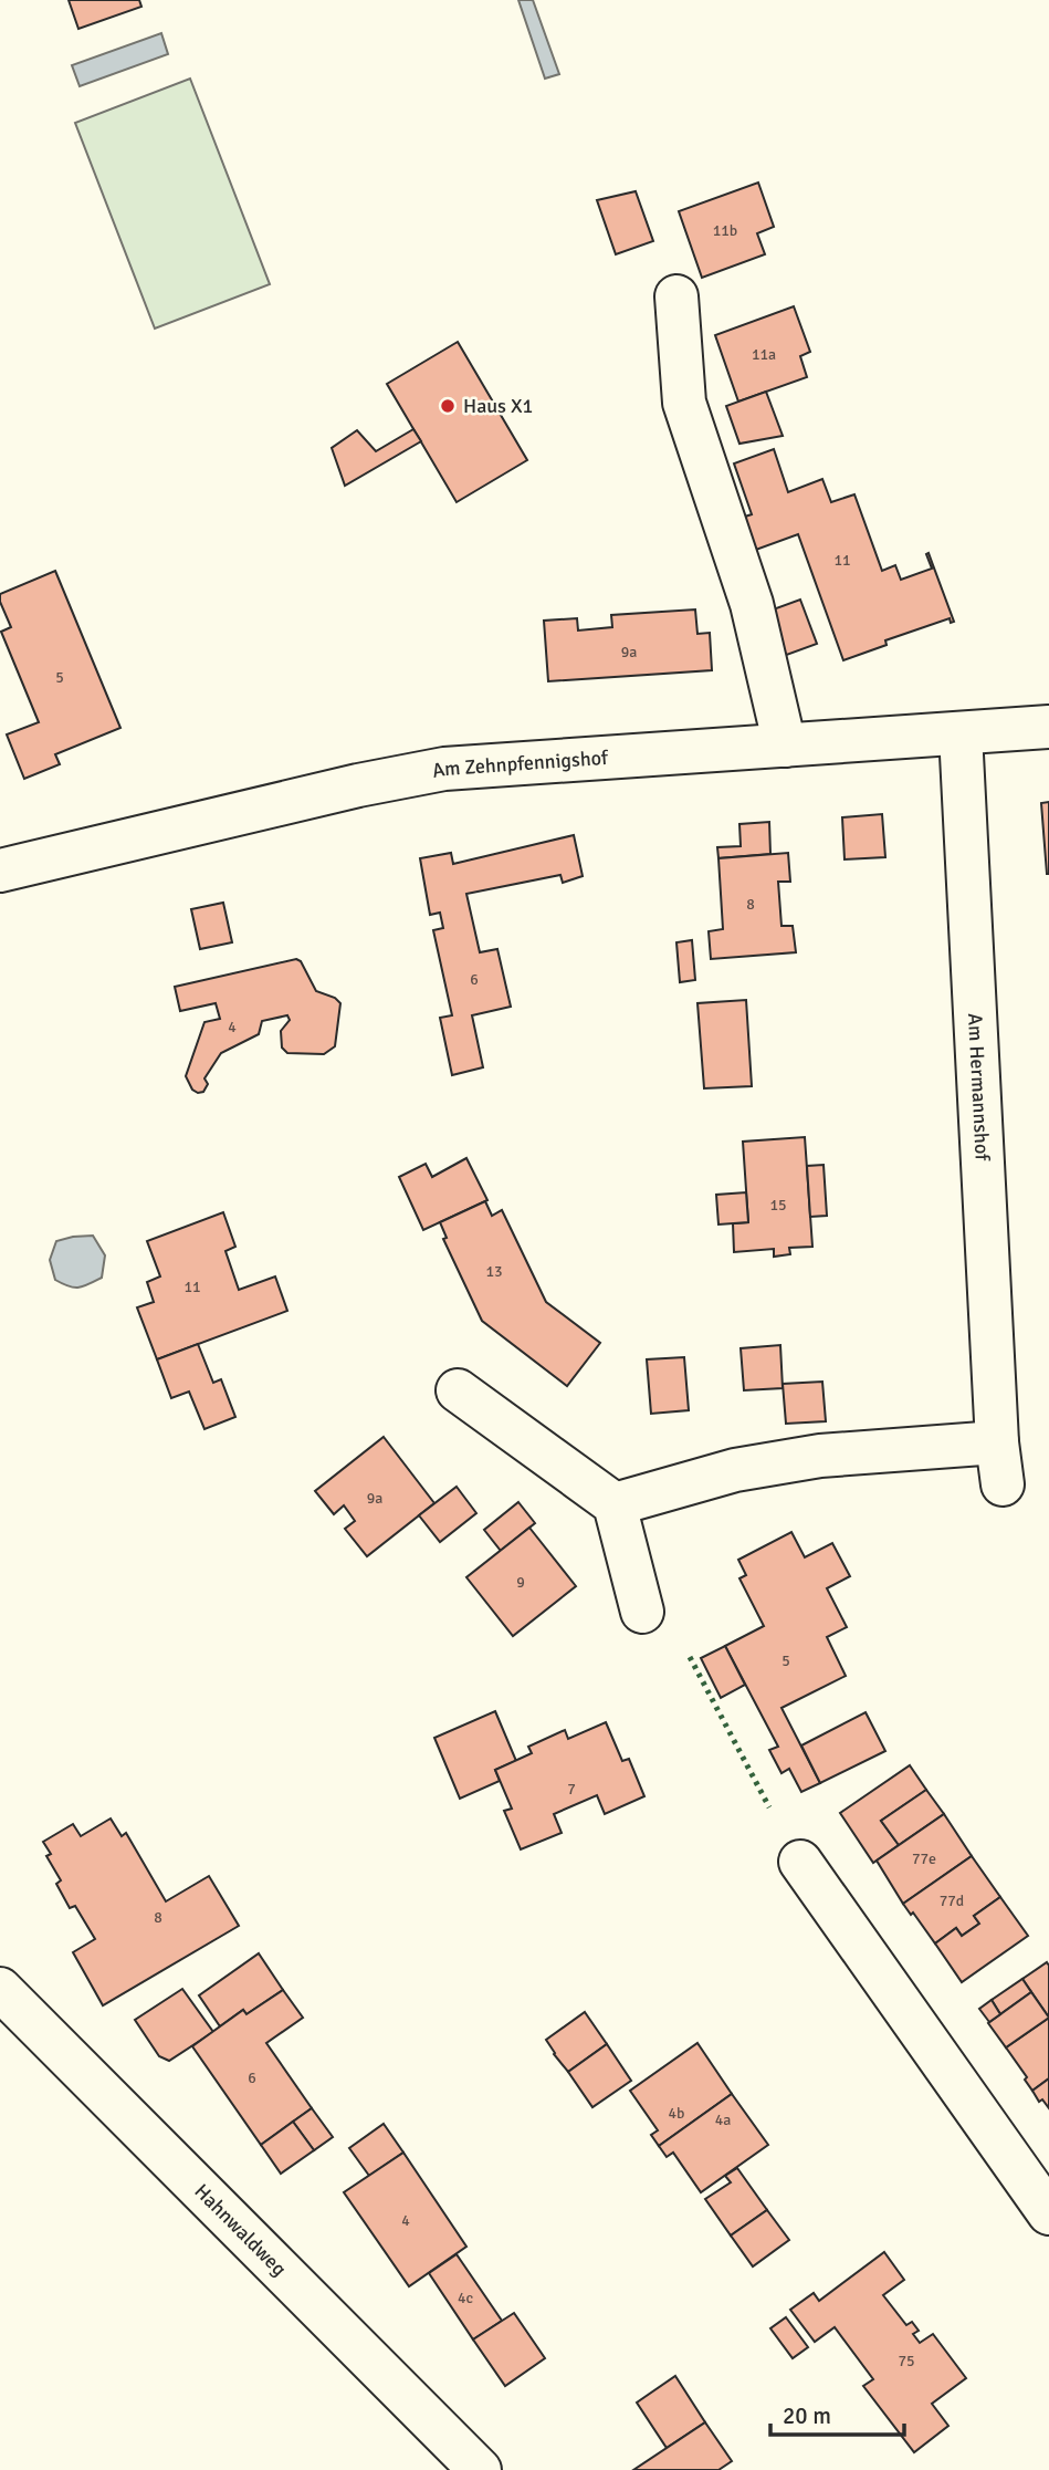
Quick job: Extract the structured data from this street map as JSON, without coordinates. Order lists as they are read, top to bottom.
{
  "streets": {
    "street": ["Am Zehnpfennigshof", "Am Hermannshof", "Hahnwaldweg"]
  },
  "crossings": [
    ["Am Zehnpfennigshof", "Am Hermannshof"]
  ],
  "places": ["Haus X1"],
  "house_numbers": [
    "11b",
    "11a",
    "11",
    "9a",
    "5",
    "8",
    "6",
    "4",
    "15",
    "13",
    "11",
    "9a",
    "9",
    "5",
    "7",
    "77e",
    "77d",
    "8",
    "6",
    "4b",
    "4a",
    "4",
    "4c",
    "75"
  ],
  "scale_bar": "20 m"
}
